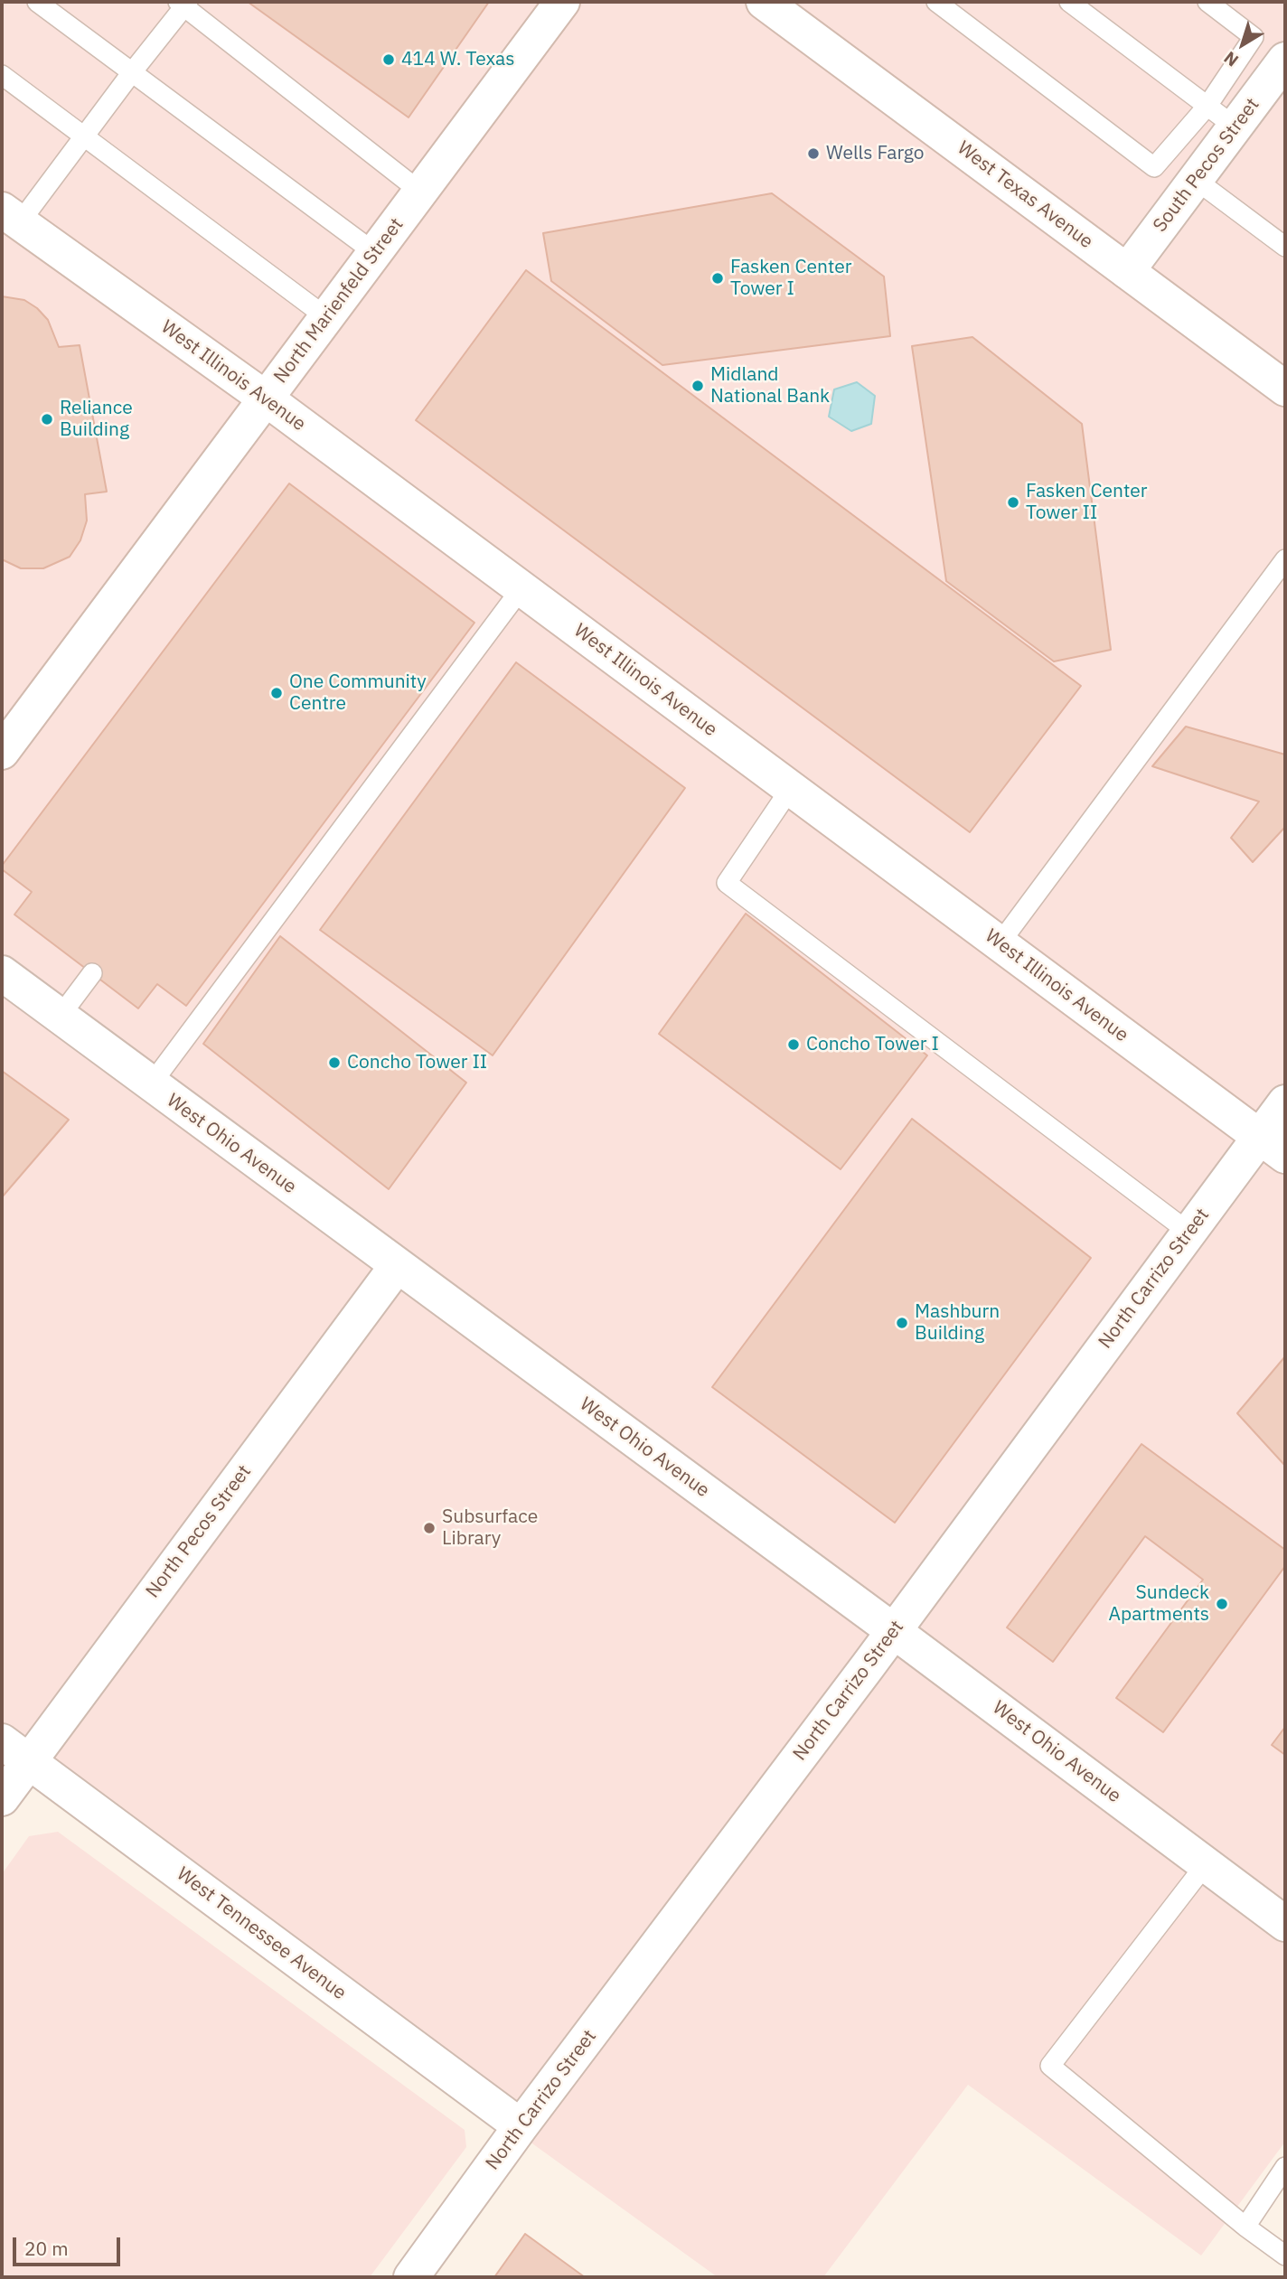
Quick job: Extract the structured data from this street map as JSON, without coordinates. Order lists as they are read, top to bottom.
{
  "streets": {
    "street": [
      "South Pecos Street",
      "West Texas Avenue",
      "North Marienfeld Street",
      "West Illinois Avenue",
      "West Ohio Avenue",
      "North Carrizo Street",
      "North Pecos Street",
      "West Tennessee Avenue"
    ]
  },
  "crossings": [
    ["South Pecos Street", "West Texas Avenue"],
    ["North Marienfeld Street", "West Illinois Avenue"],
    ["West Illinois Avenue", "North Carrizo Street"],
    ["West Ohio Avenue", "North Carrizo Street"],
    ["West Ohio Avenue", "North Pecos Street"],
    ["North Carrizo Street", "West Tennessee Avenue"],
    ["North Pecos Street", "West Tennessee Avenue"]
  ],
  "places": [
    "414 W. Texas",
    "Wells Fargo",
    "Fasken Center Tower I",
    "Midland National Bank",
    "Reliance Building",
    "Fasken Center Tower II",
    "One Community Centre",
    "Concho Tower I",
    "Concho Tower II",
    "Mashburn Building",
    "Subsurface Library",
    "Sundeck Apartments"
  ],
  "scale_bar": "20 m",
  "north": "bottom left"
}
